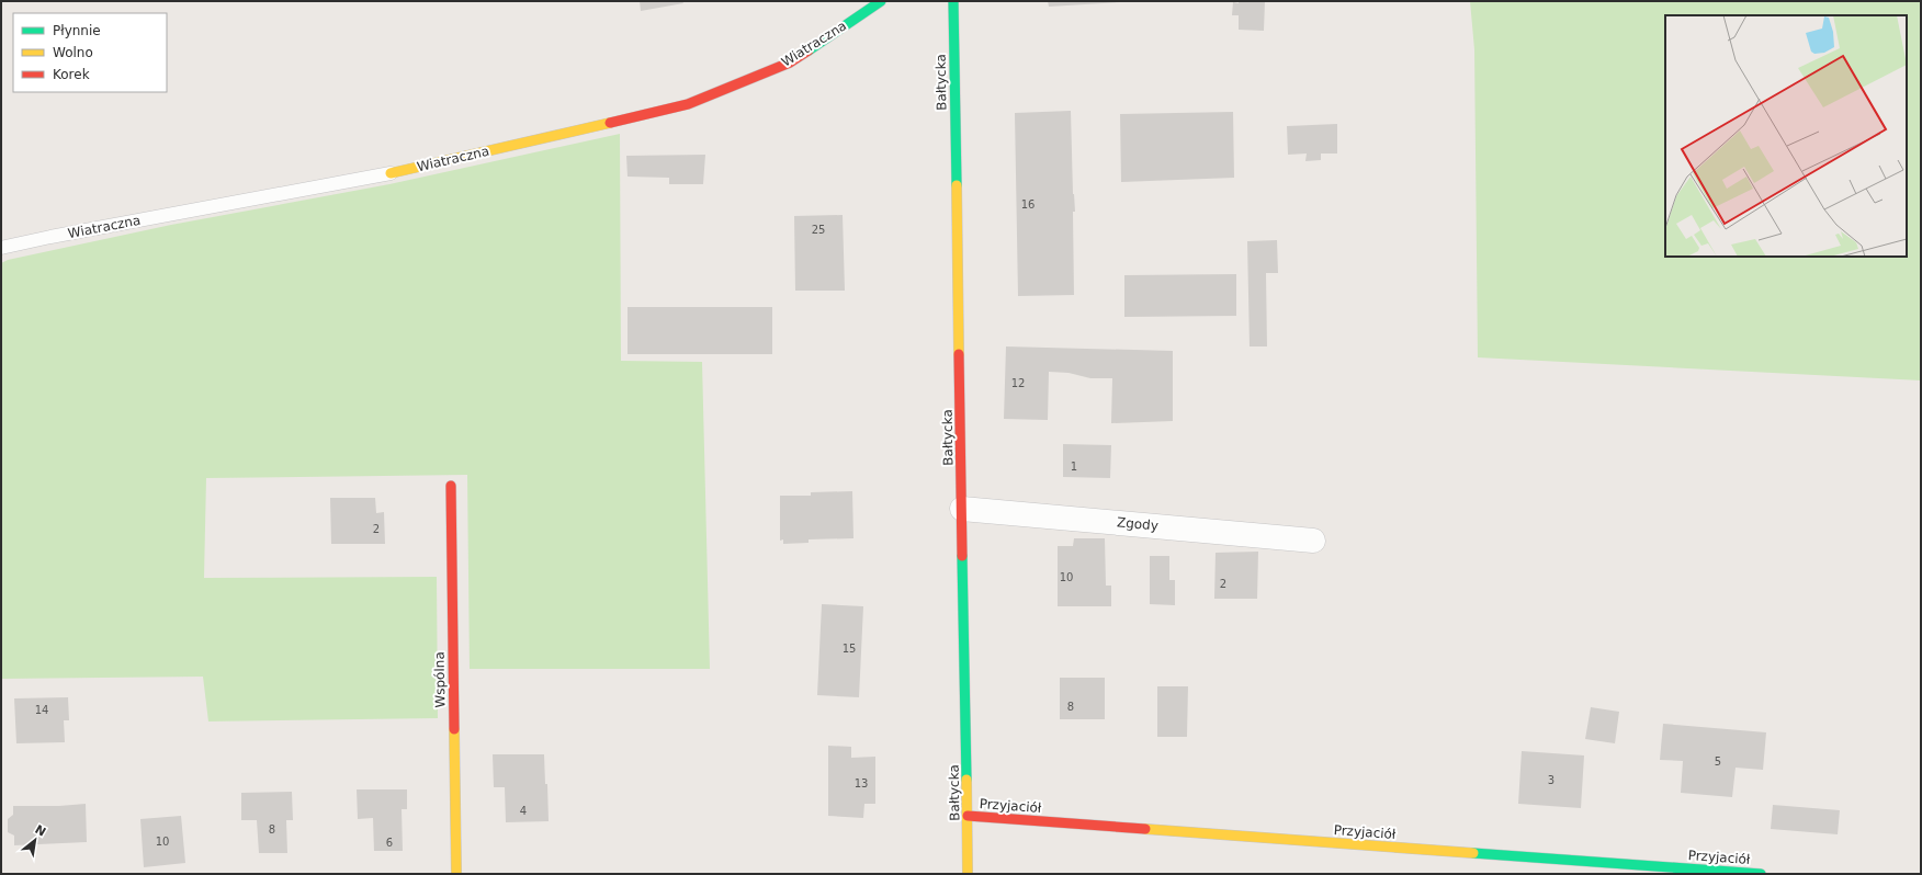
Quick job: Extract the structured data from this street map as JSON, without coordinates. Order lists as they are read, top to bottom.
{
  "streets": {
    "street": [
      "Wiatraczna",
      "Bałtycka",
      "Zgody",
      "Wspólna",
      "Przyjaciół"
    ]
  },
  "crossings": [
    ["Bałtycka", "Zgody"],
    ["Bałtycka", "Przyjaciół"]
  ],
  "house_numbers": [
    "16",
    "25",
    "12",
    "1",
    "2",
    "10",
    "2",
    "15",
    "8",
    "14",
    "5",
    "3",
    "13",
    "4",
    "8",
    "10",
    "6"
  ],
  "legend": ["Płynnie", "Wolno", "Korek"],
  "north": "top right"
}
